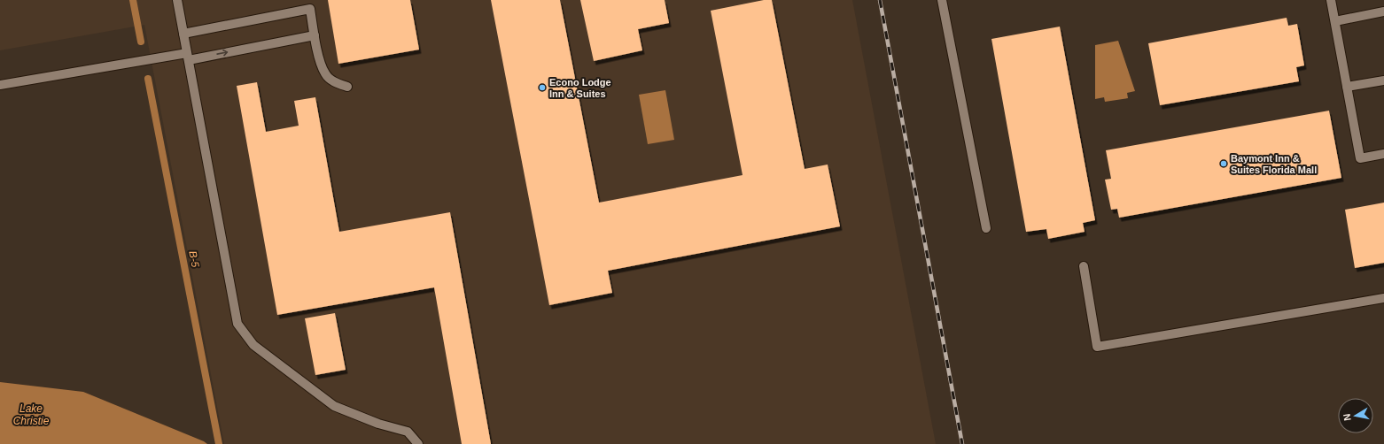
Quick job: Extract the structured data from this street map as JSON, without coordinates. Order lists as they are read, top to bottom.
{
  "water": ["B-5", "Lake Christie"],
  "places": ["Econo Lodge Inn & Suites", "Baymont Inn & Suites Florida Mall"],
  "north": "left"
}
